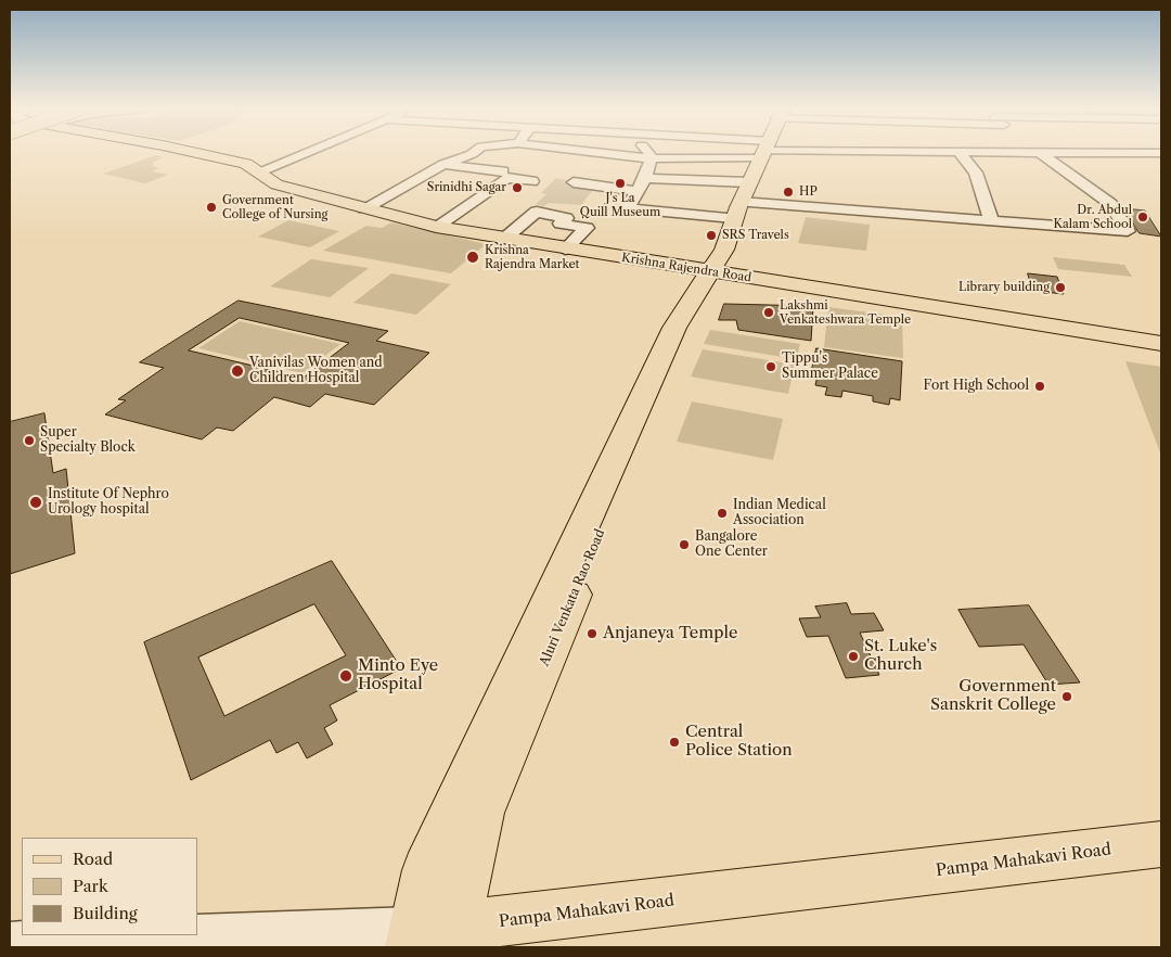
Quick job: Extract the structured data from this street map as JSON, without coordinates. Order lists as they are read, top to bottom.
{
  "streets": {
    "main road": ["Krishna Rajendra Road", "Aluri Venkata Rao Road", "Pampa Mahakavi Road"]
  },
  "crossings": [
    ["Krishna Rajendra Road", "Aluri Venkata Rao Road"],
    ["Aluri Venkata Rao Road", "Pampa Mahakavi Road"]
  ],
  "places": [
    "J's La Quill Museum",
    "Srinidhi Sagar",
    "HP",
    "Government College of Nursing",
    "Dr. Abdul Kalam School",
    "SRS Travels",
    "Krishna Rajendra Market",
    "Library building",
    "Lakshmi Venkateshwara Temple",
    "Tippu's Summer Palace",
    "Vanivilas Women and Children Hospital",
    "Fort High School",
    "Super Specialty Block",
    "Institute Of Nephro Urology hospital",
    "Indian Medical Association",
    "Bangalore One Center",
    "Anjaneya Temple",
    "St. Luke's Church",
    "Minto Eye Hospital",
    "Government Sanskrit College",
    "Central Police Station"
  ],
  "legend": ["Road", "Park", "Building"]
}
